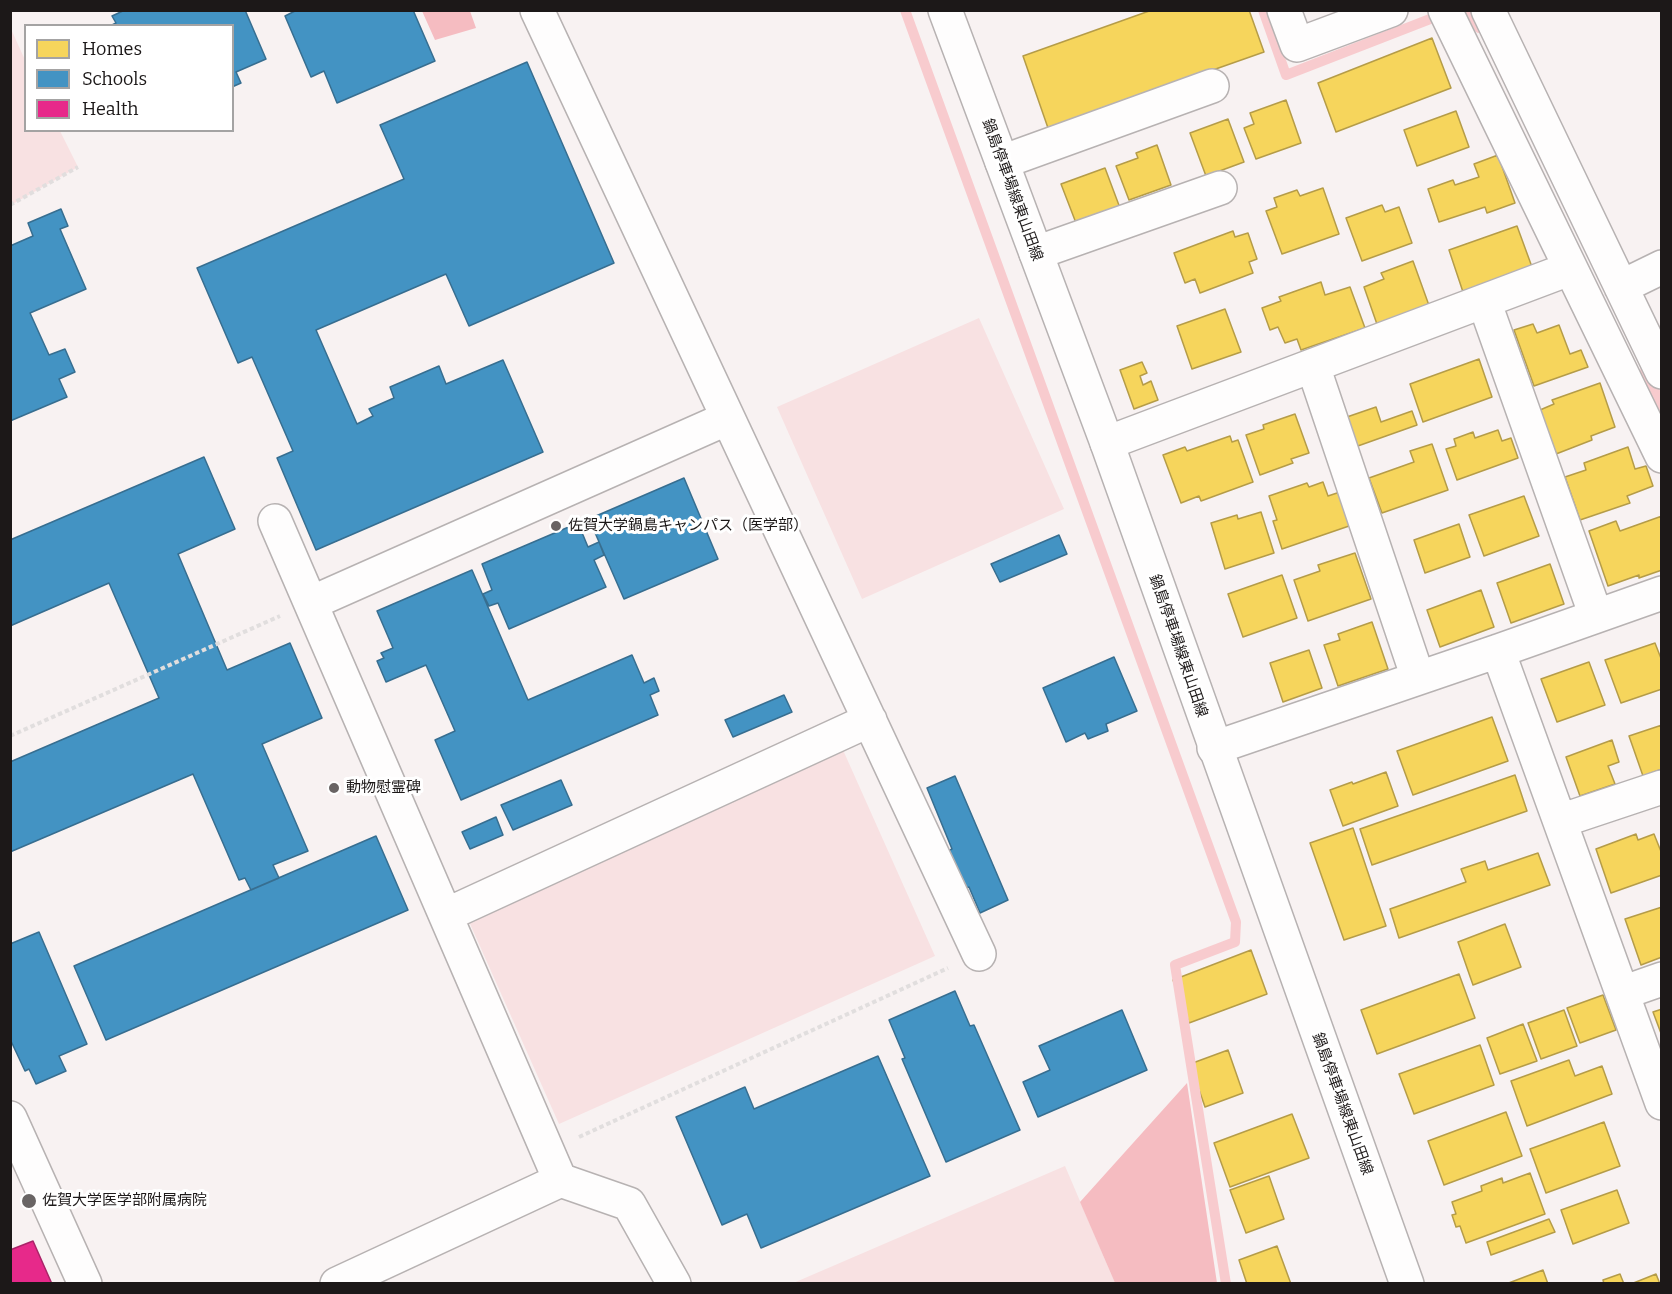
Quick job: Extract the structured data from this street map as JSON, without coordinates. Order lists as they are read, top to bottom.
{
  "streets": {
    "street": ["鍋島停車場線東山田線"]
  },
  "places": ["佐賀大学鍋島キャンパス（医学部）", "動物慰霊碑", "佐賀大学医学部附属病院"],
  "legend": ["Homes", "Schools", "Health"]
}
